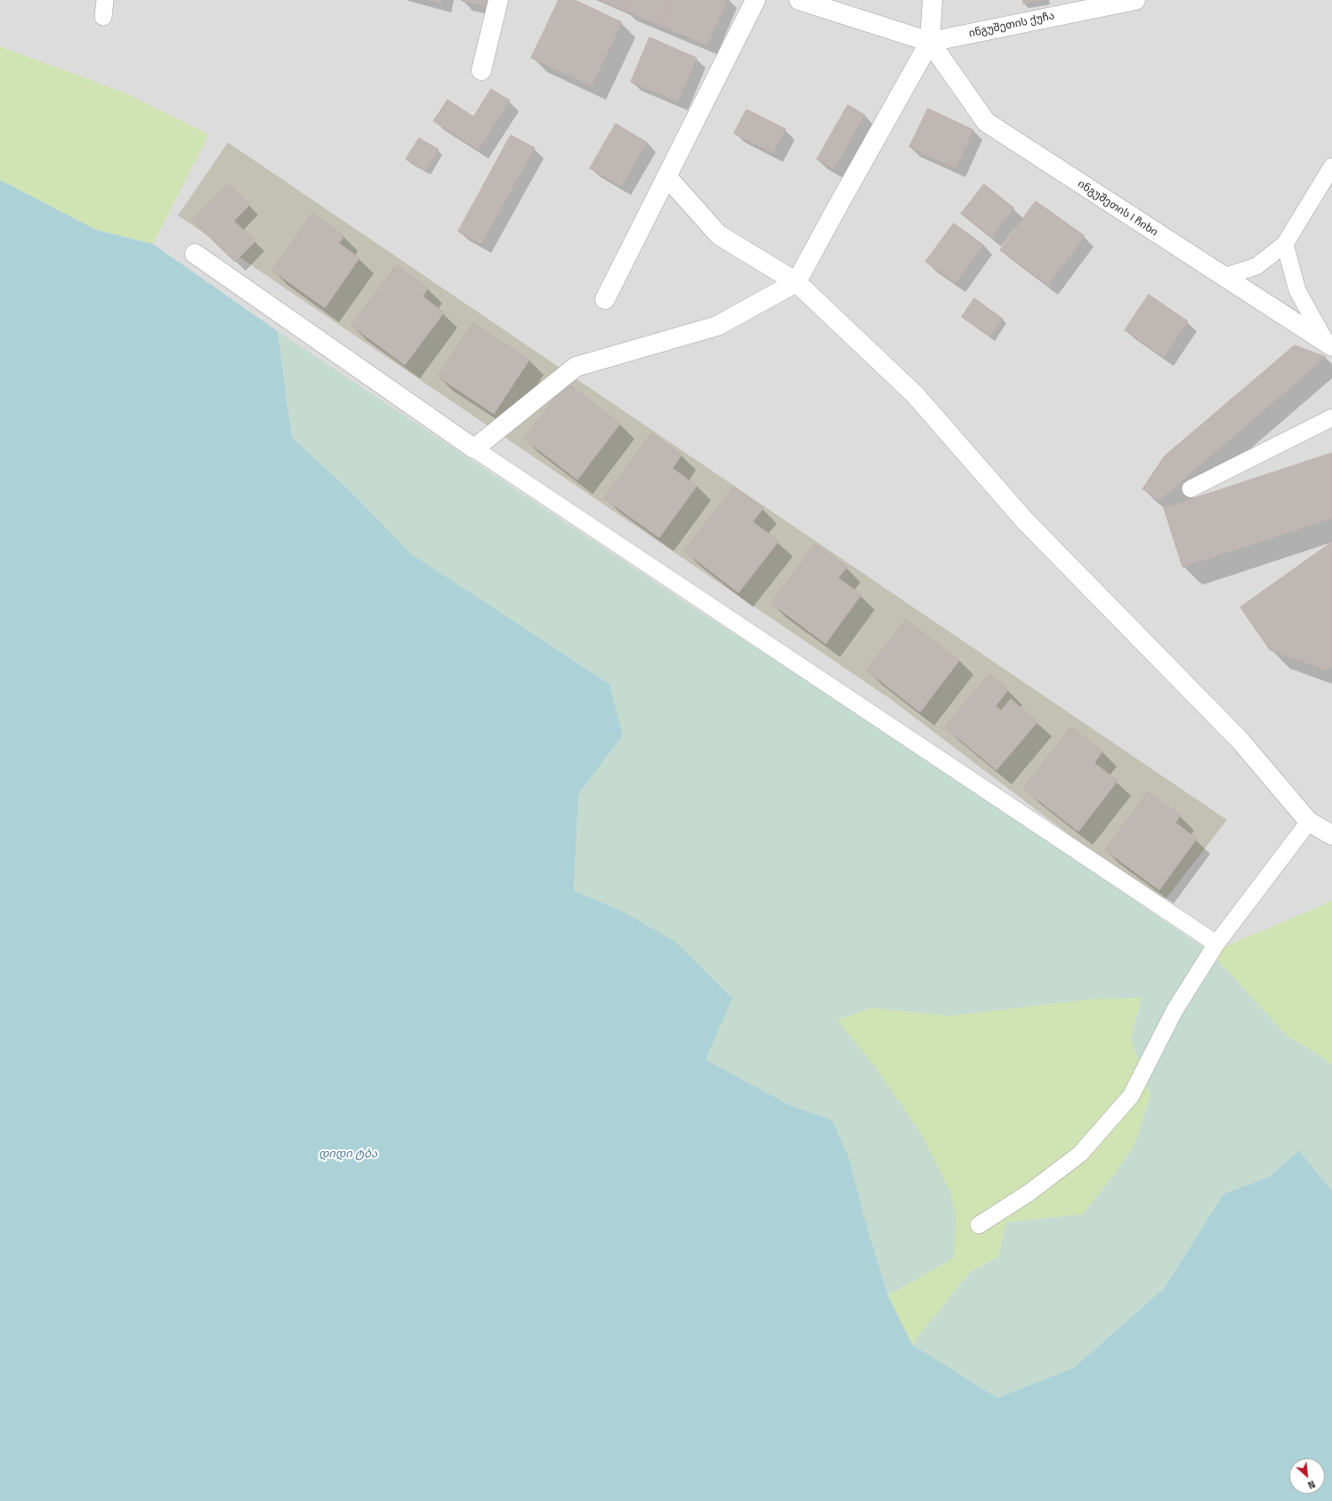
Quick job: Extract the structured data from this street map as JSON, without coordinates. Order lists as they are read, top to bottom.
{
  "streets": {
    "street": ["ინგუშეთის ქუჩა", "ინგუშეთის I ჩიხი"]
  },
  "crossings": [
    ["ინგუშეთის ქუჩა", "ინგუშეთის I ჩიხი"]
  ],
  "water": ["დიდი ტბა"],
  "north": "bottom right"
}
